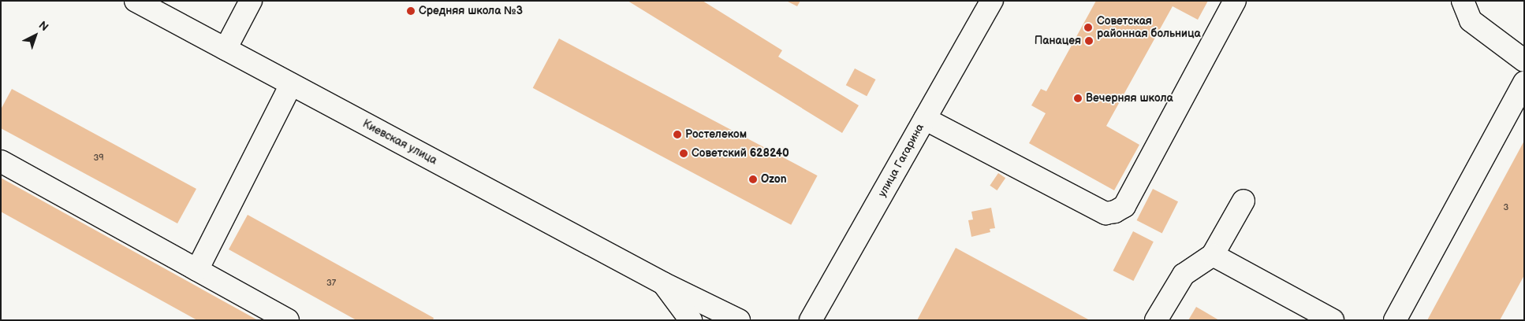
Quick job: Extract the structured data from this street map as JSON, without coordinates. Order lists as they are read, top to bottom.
{
  "streets": {
    "main road": ["Киевская улица", "улица Гагарина"]
  },
  "places": [
    "Средняя школа №3",
    "Советская районная больница",
    "Панацея",
    "Вечерняя школа",
    "Ростелеком",
    "Советский 628240",
    "Ozon"
  ],
  "house_numbers": ["39", "3", "37"],
  "north": "top right"
}
